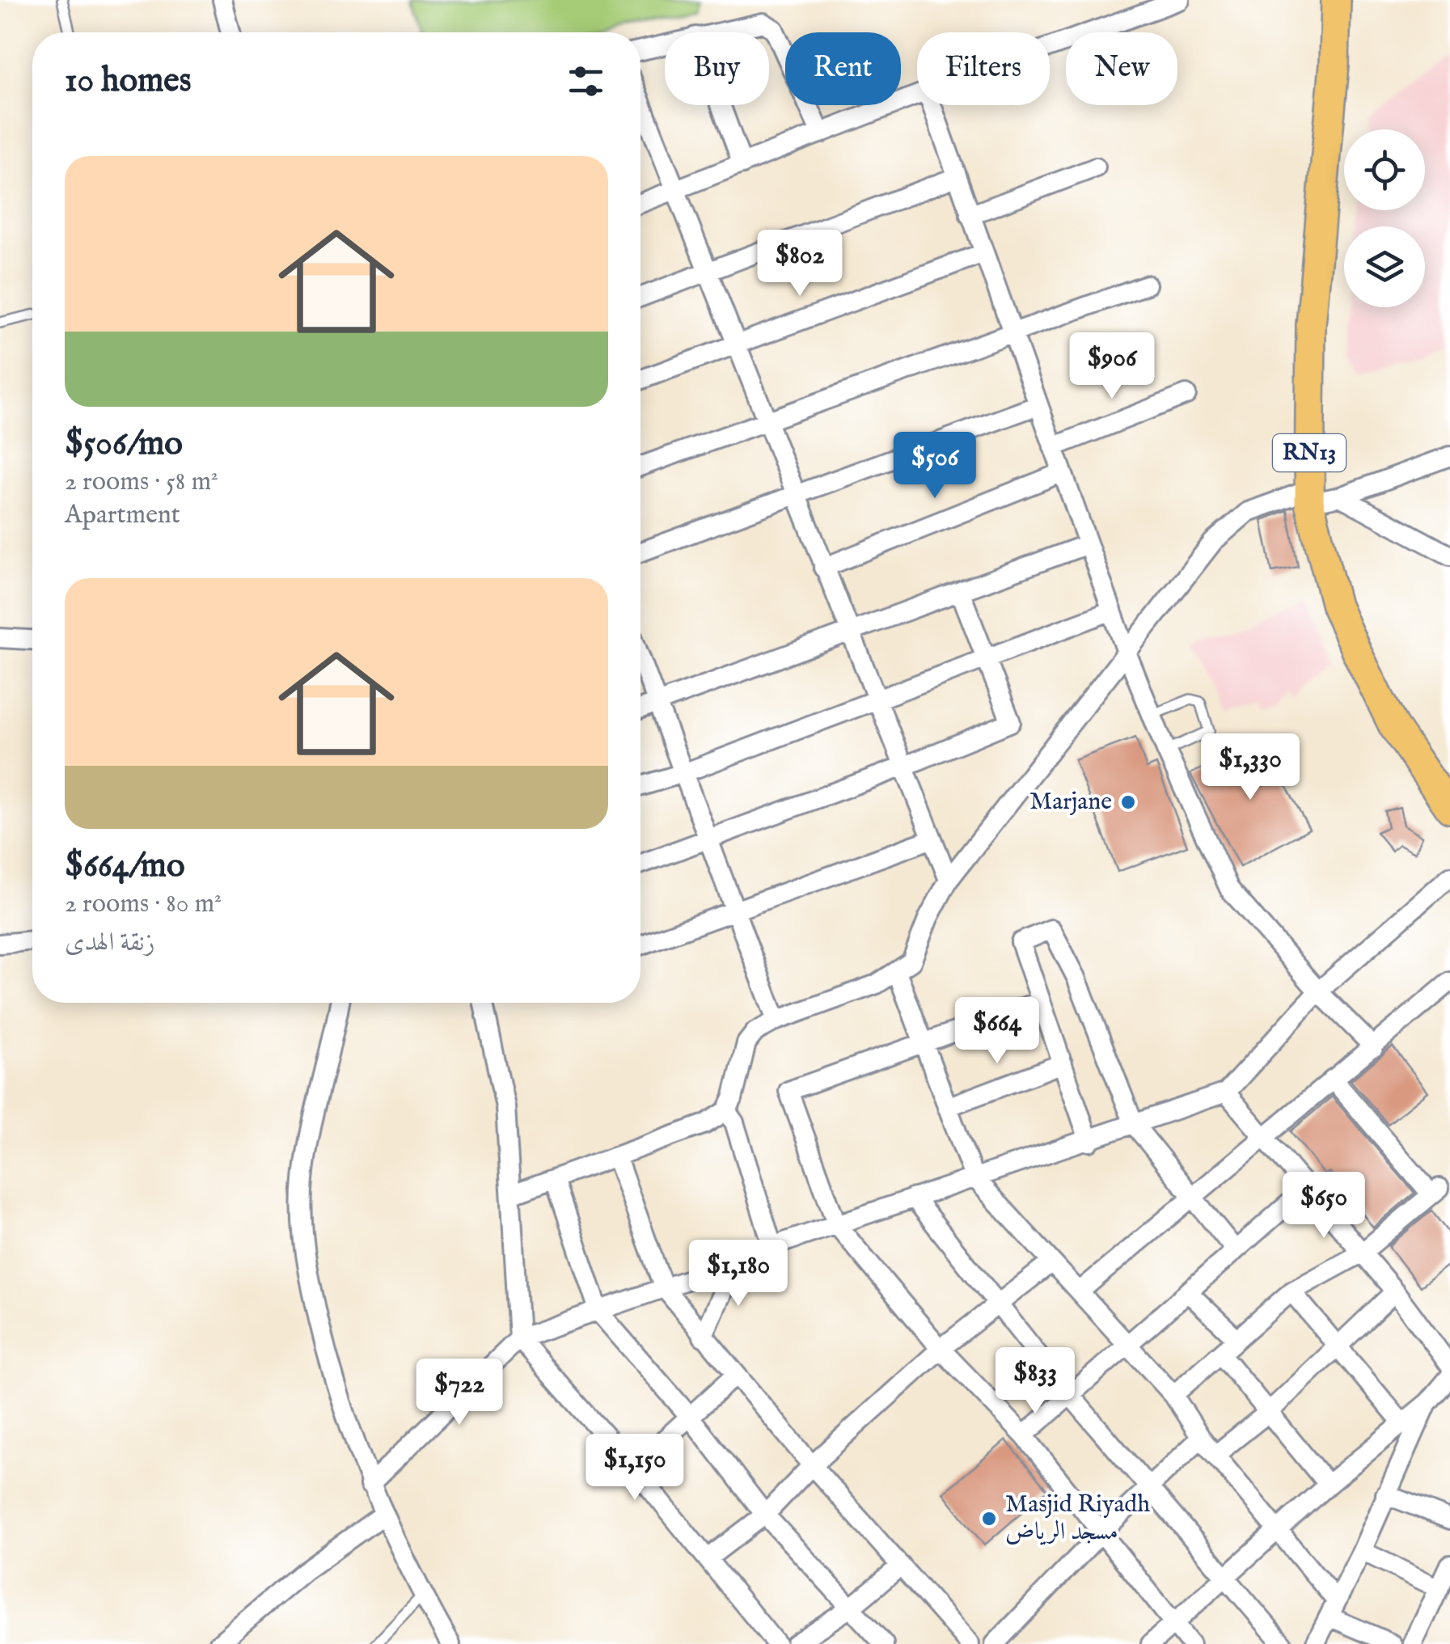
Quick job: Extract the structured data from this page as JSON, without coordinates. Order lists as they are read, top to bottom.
{
  "streets": {
    "main road": ["RN13"]
  },
  "places": ["Marjane", "Masjid Riyadh مسجد الرياض"],
  "page": {
    "chip": [
      "Buy",
      "Rent",
      "Filters",
      "New"
    ],
    "heading": "10 homes",
    "list": [
      {
        "name": "$506/mo",
        "note": "2 rooms · 58 m² · Apartment"
      },
      {
        "name": "$664/mo",
        "note": "2 rooms · 80 m² · زنقة الهدى"
      }
    ],
    "price": [
      "$802",
      "$906",
      "$506",
      "$1,330",
      "$664",
      "$650",
      "$1,180",
      "$833",
      "$722",
      "$1,150"
    ]
  }
}
